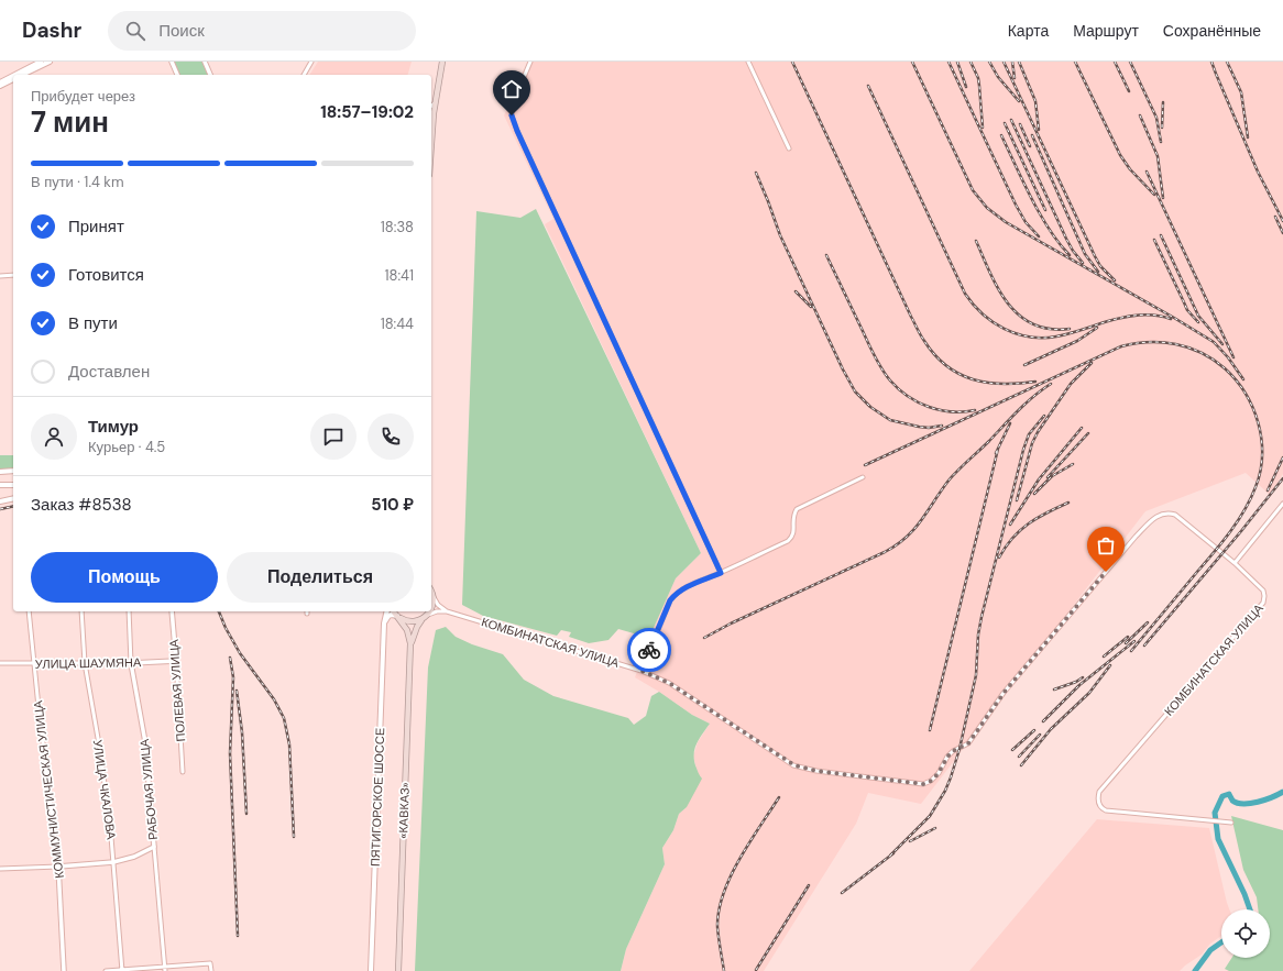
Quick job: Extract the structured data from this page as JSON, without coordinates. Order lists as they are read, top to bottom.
{
  "streets": {
    "highway": ["«КАВКАЗ»"],
    "main road": ["ПЯТИГОРСКОЕ ШОССЕ"],
    "street": [
      "КОМБИНАТСКАЯ УЛИЦА",
      "УЛИЦА ШАУМЯНА",
      "ПОЛЕВАЯ УЛИЦА",
      "КОММУНИСТИЧЕСКАЯ УЛИЦА",
      "УЛИЦА ЧКАЛОВА",
      "РАБОЧАЯ УЛИЦА"
    ]
  },
  "crossings": [
    ["КОМБИНАТСКАЯ УЛИЦА", "«КАВКАЗ»"],
    ["УЛИЦА ШАУМЯНА", "ПОЛЕВАЯ УЛИЦА"],
    ["УЛИЦА ШАУМЯНА", "КОММУНИСТИЧЕСКАЯ УЛИЦА"],
    ["УЛИЦА ШАУМЯНА", "УЛИЦА ЧКАЛОВА"],
    ["УЛИЦА ШАУМЯНА", "РАБОЧАЯ УЛИЦА"]
  ],
  "page": {
    "header": "Dashr",
    "search": "Поиск",
    "nav": ["Карта", "Маршрут", "Сохранённые"],
    "heading": ["7 мин", "Прибудет через", "18:57–19:02"],
    "panel": [
      "Тимур",
      "Курьер · 4.5",
      "Заказ #8538",
      "510 ₽"
    ],
    "bar": "В пути · 1.4 km",
    "list": [
      ["Принят", "18:38"],
      ["Готовится", "18:41"],
      ["В пути", "18:44"],
      "Доставлен"
    ],
    "buttons": ["Помощь", "Поделиться"]
  }
}
